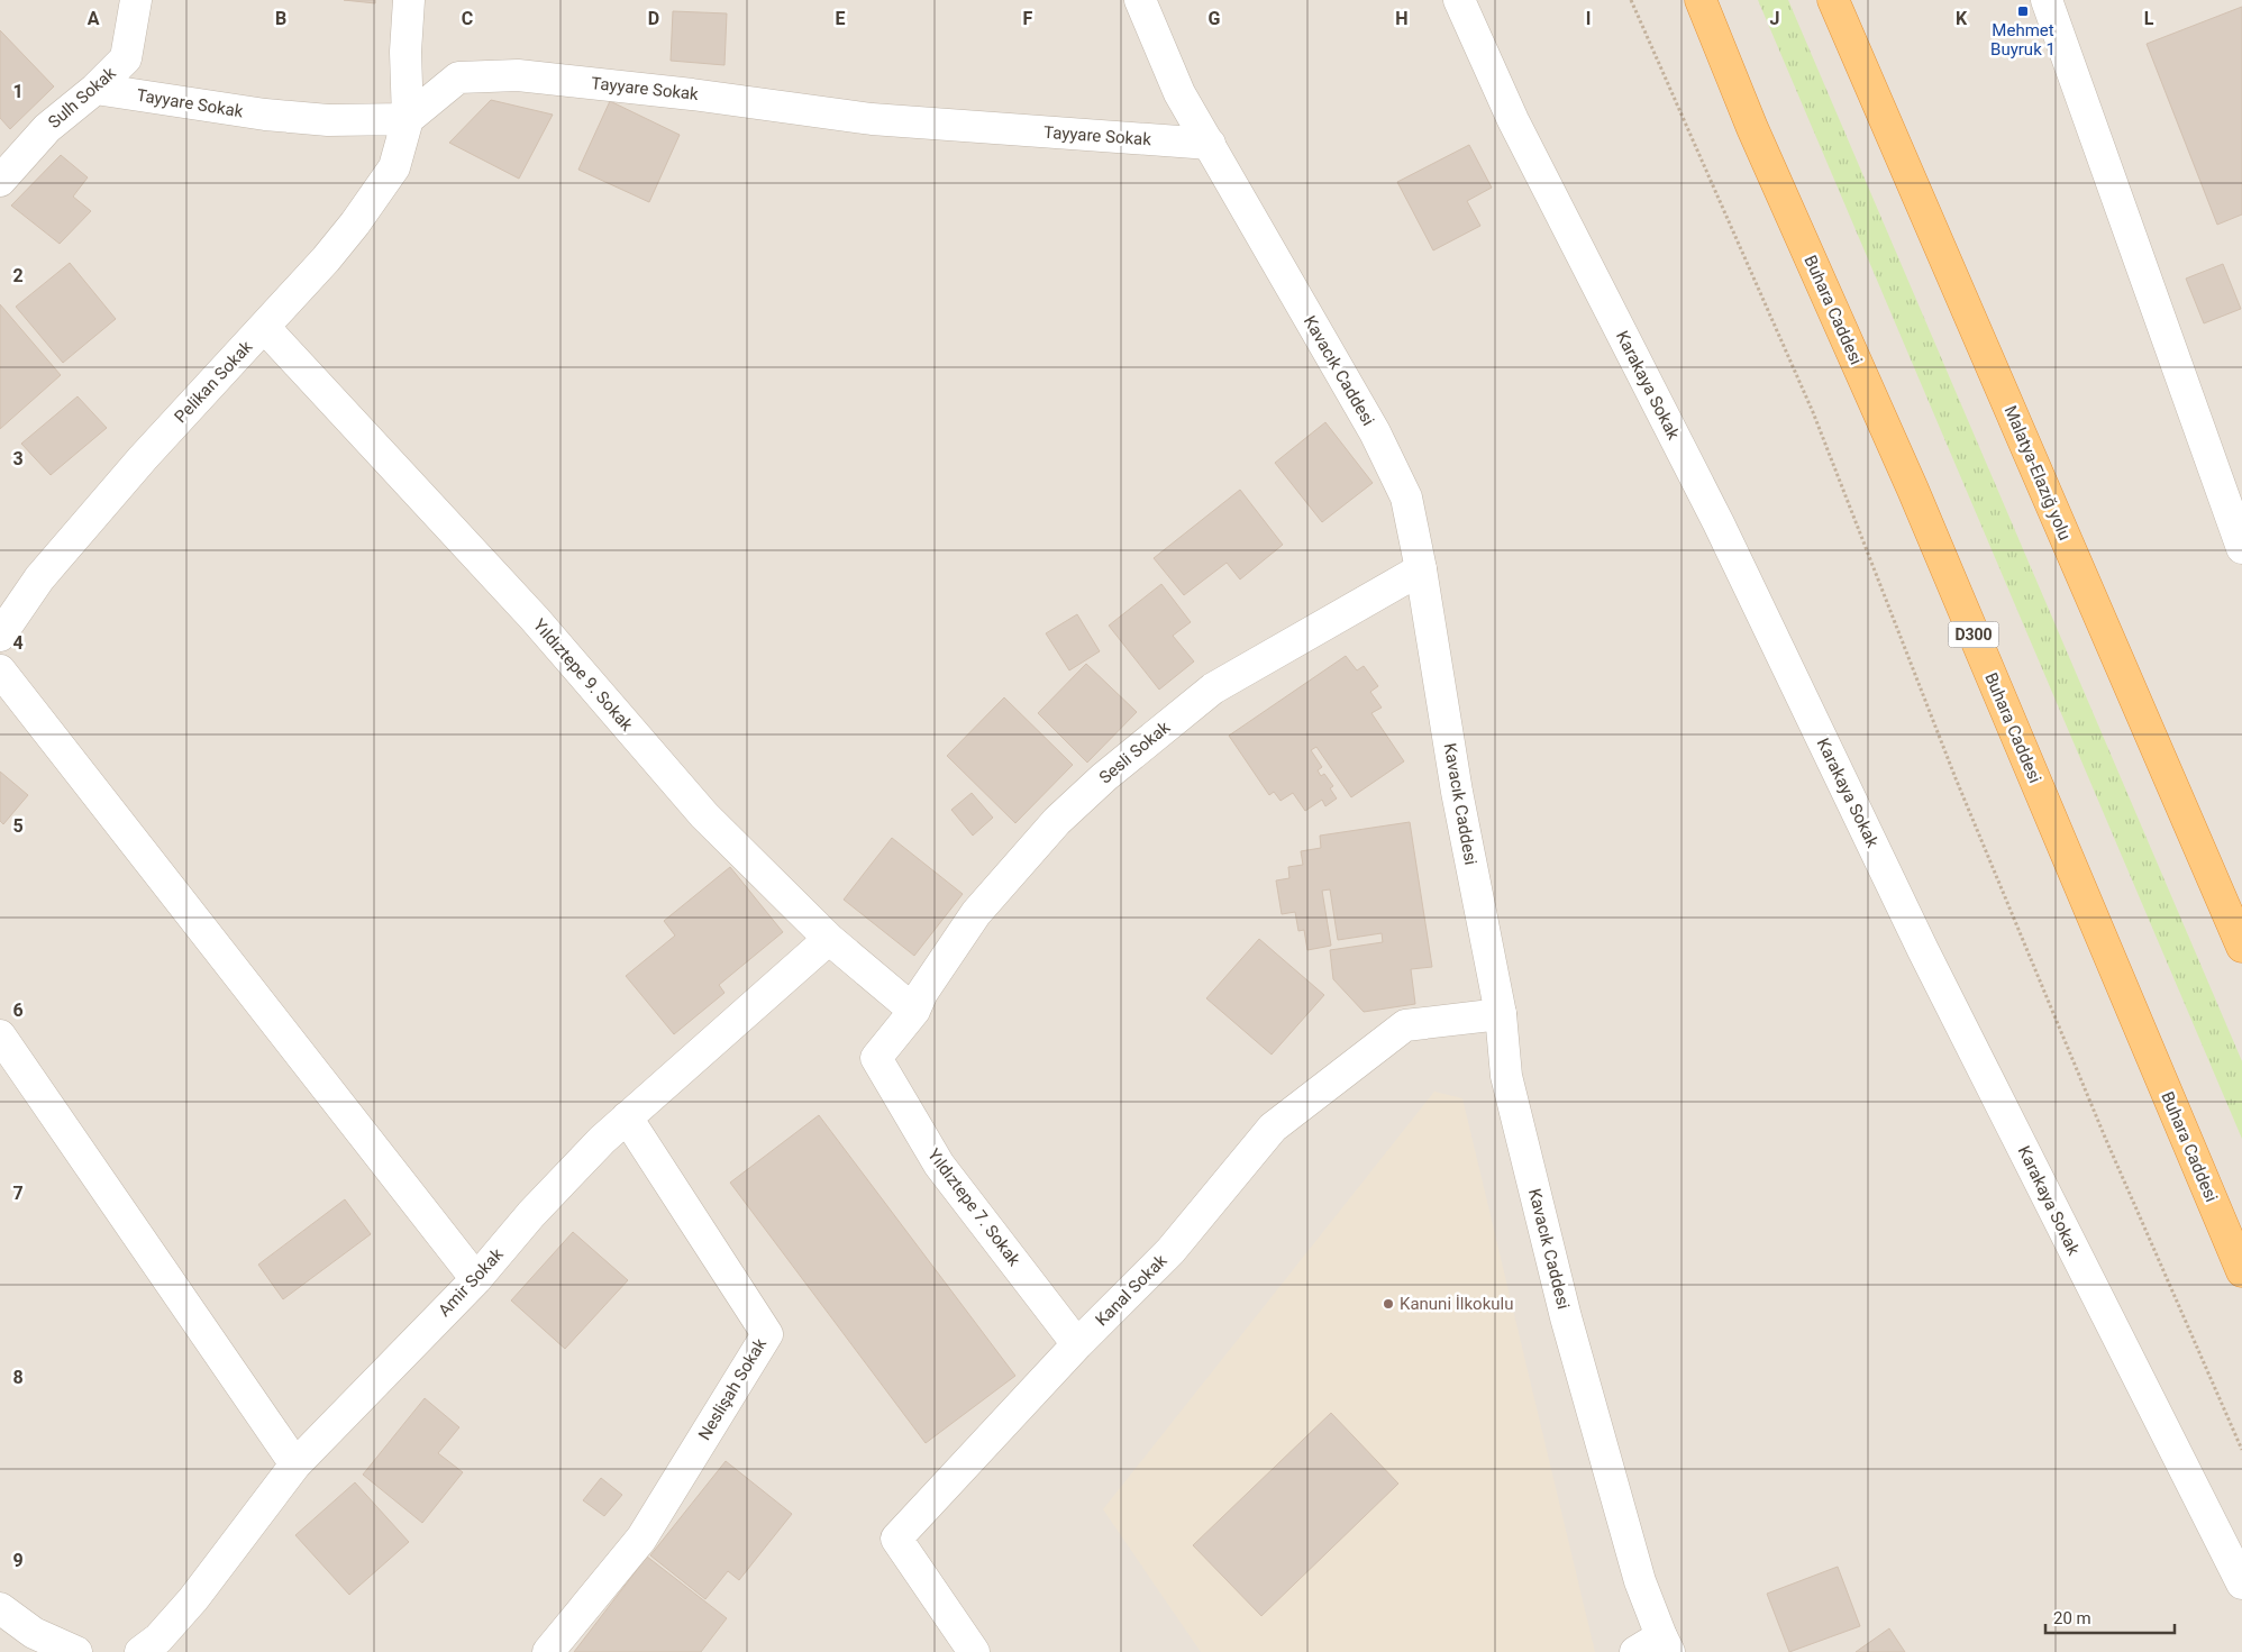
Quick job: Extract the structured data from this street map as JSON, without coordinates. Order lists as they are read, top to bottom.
{
  "streets": {
    "highway": ["Buhara Caddesi", "Malatya-Elazığ yolu", "D300"],
    "street": [
      "Tayyare Sokak",
      "Sulh Sokak",
      "Kavacık Caddesi",
      "Pelikan Sokak",
      "Karakaya Sokak",
      "Yıldıztepe 9. Sokak",
      "Sesli Sokak",
      "Yıldıztepe 7. Sokak",
      "Amir Sokak",
      "Kanal Sokak",
      "Neslişah Sokak"
    ]
  },
  "crossings": [
    ["Tayyare Sokak", "Sulh Sokak"],
    ["Tayyare Sokak", "Kavacık Caddesi"],
    ["Tayyare Sokak", "Pelikan Sokak"],
    ["Kavacık Caddesi", "Sesli Sokak"],
    ["Kavacık Caddesi", "Kanal Sokak"],
    ["Pelikan Sokak", "Yıldıztepe 9. Sokak"],
    ["Yıldıztepe 9. Sokak", "Sesli Sokak"],
    ["Yıldıztepe 9. Sokak", "Yıldıztepe 7. Sokak"],
    ["Yıldıztepe 9. Sokak", "Amir Sokak"],
    ["Sesli Sokak", "Yıldıztepe 7. Sokak"],
    ["Yıldıztepe 7. Sokak", "Kanal Sokak"],
    ["Amir Sokak", "Neslişah Sokak"]
  ],
  "places": {
    "transit": ["Mehmet Buyruk 1"],
    "other": ["Kanuni İlkokulu"]
  },
  "scale_bar": "20 m",
  "grid": {
    "columns": [
      "A",
      "B",
      "C",
      "D",
      "E",
      "F",
      "G",
      "H",
      "I",
      "J",
      "K",
      "L"
    ],
    "rows": [
      "1",
      "2",
      "3",
      "4",
      "5",
      "6",
      "7",
      "8",
      "9"
    ]
  }
}
